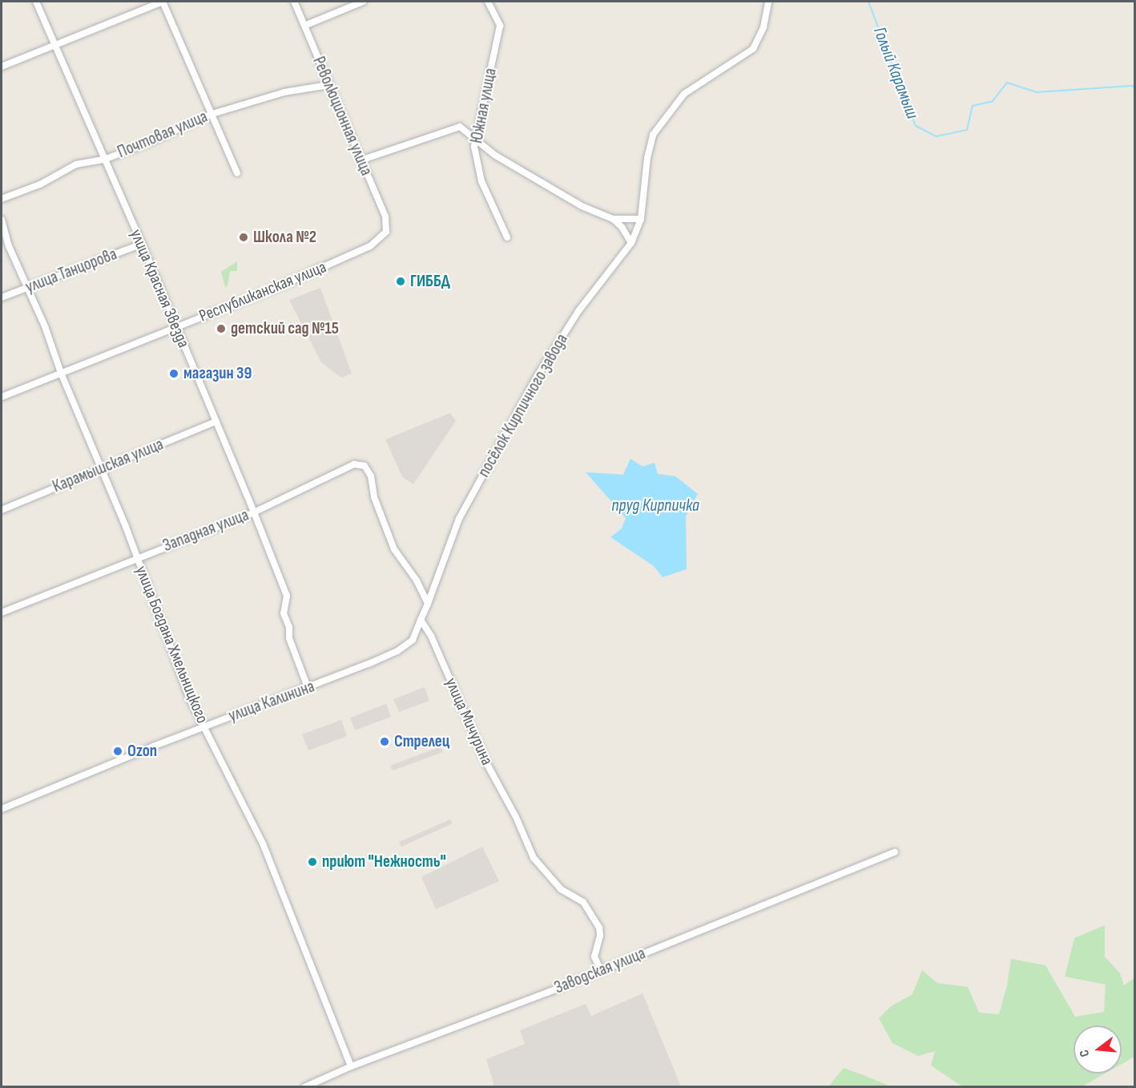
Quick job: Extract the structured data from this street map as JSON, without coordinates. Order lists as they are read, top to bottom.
{
  "streets": {
    "street": [
      "Южная улица",
      "Революционная улица",
      "Почтовая улица",
      "улица Танцорова",
      "улица Красная Звезда",
      "Республиканская улица",
      "посёлок Кирпичного завода",
      "Карамышская улица",
      "Западная улица",
      "улица Богдана Хмельницкого",
      "улица Калинина",
      "улица Мичурина",
      "Заводская улица"
    ]
  },
  "crossings": [
    ["Революционная улица", "Почтовая улица"],
    ["Революционная улица", "Республиканская улица"],
    ["Почтовая улица", "улица Красная Звезда"],
    ["улица Танцорова", "улица Красная Звезда"],
    ["улица Танцорова", "улица Богдана Хмельницкого"],
    ["улица Красная Звезда", "Республиканская улица"],
    ["улица Красная Звезда", "Карамышская улица"],
    ["улица Красная Звезда", "Западная улица"],
    ["улица Красная Звезда", "улица Калинина"],
    ["Республиканская улица", "улица Богдана Хмельницкого"],
    ["посёлок Кирпичного завода", "Западная улица"],
    ["Карамышская улица", "улица Богдана Хмельницкого"],
    ["Западная улица", "улица Богдана Хмельницкого"],
    ["улица Богдана Хмельницкого", "улица Калинина"],
    ["улица Богдана Хмельницкого", "Заводская улица"],
    ["улица Калинина", "улица Мичурина"],
    ["улица Мичурина", "Заводская улица"]
  ],
  "water": ["Голый Карамыш", "пруд Кирпичка"],
  "places": [
    "Школа №2",
    "ГИББД",
    "детский сад №15",
    "магазин 39",
    "Стрелец",
    "Ozon",
    "приют \"Нежность\""
  ],
  "north": "left"
}
